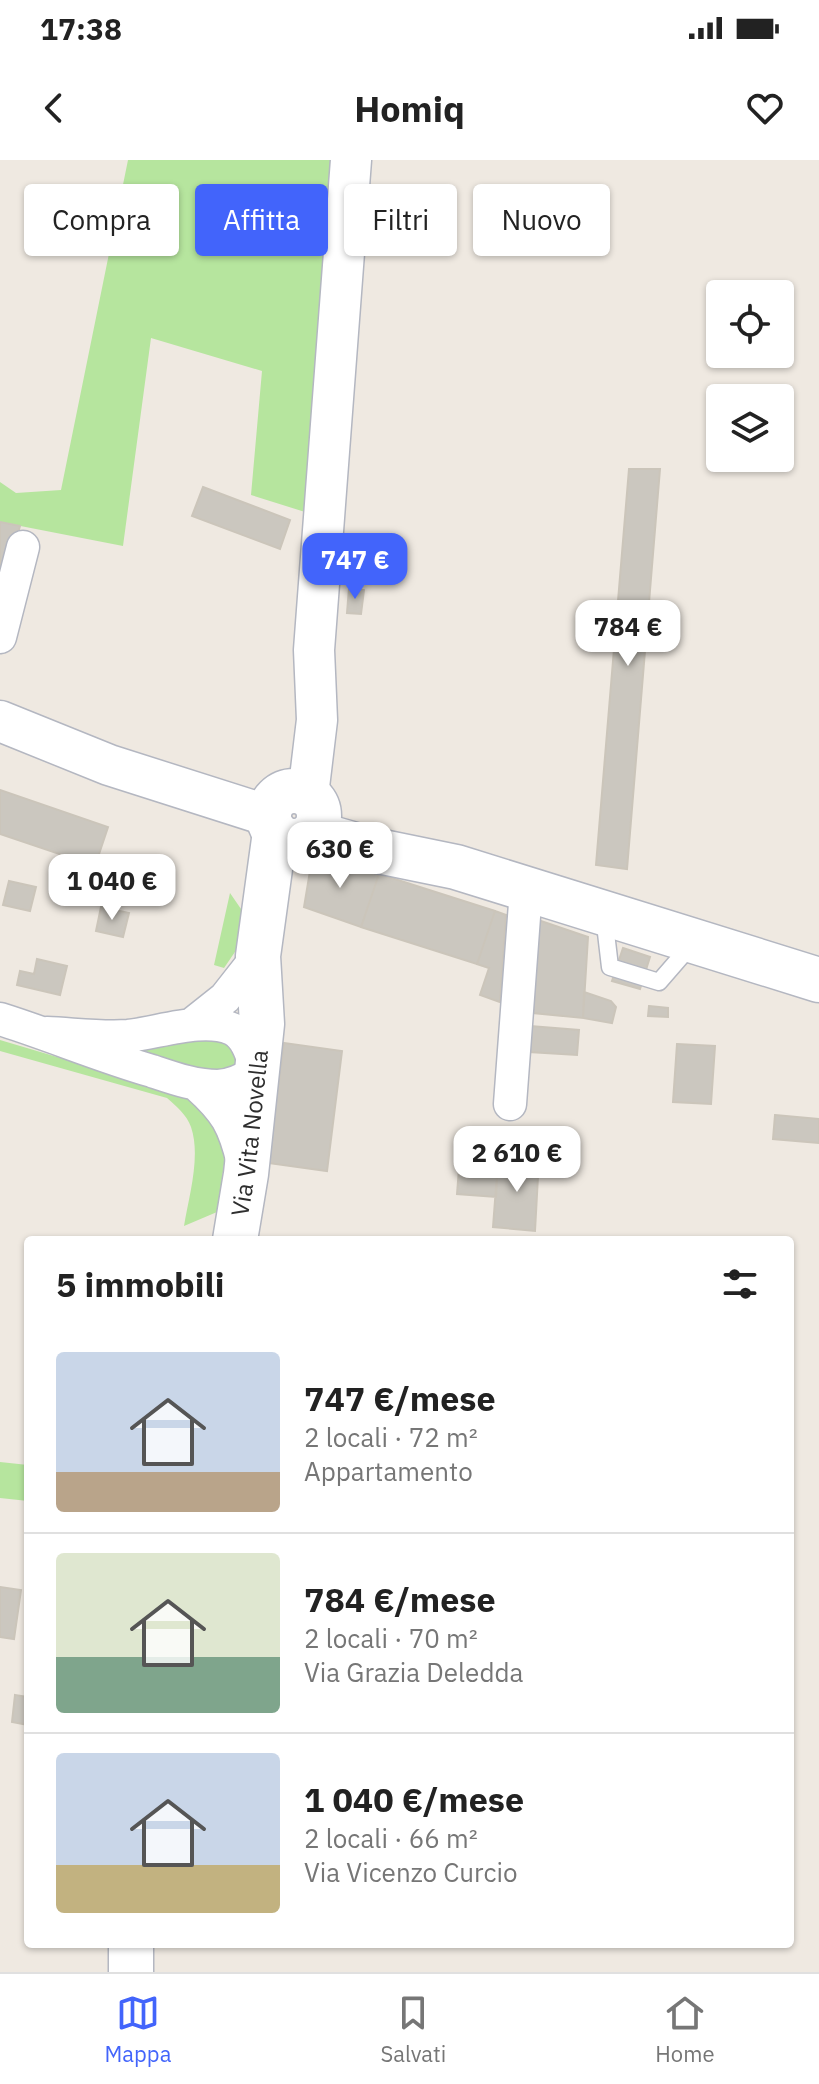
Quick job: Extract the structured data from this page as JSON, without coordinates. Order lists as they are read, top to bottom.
{
  "streets": {
    "main road": ["Via Vita Novella"]
  },
  "page": {
    "status": "17:38",
    "header": "Homiq",
    "chip": [
      "Compra",
      "Affitta",
      "Filtri",
      "Nuovo"
    ],
    "price": [
      "747 €",
      "784 €",
      "630 €",
      "1 040 €",
      "2 610 €"
    ],
    "heading": "5 immobili",
    "list": [
      {
        "name": "747 €/mese",
        "note": "2 locali · 72 m² · Appartamento"
      },
      {
        "name": "784 €/mese",
        "note": "2 locali · 70 m² · Via Grazia Deledda"
      },
      {
        "name": "1 040 €/mese",
        "note": "2 locali · 66 m² · Via Vicenzo Curcio"
      }
    ],
    "tabs": ["Mappa", "Salvati", "Home"]
  }
}
